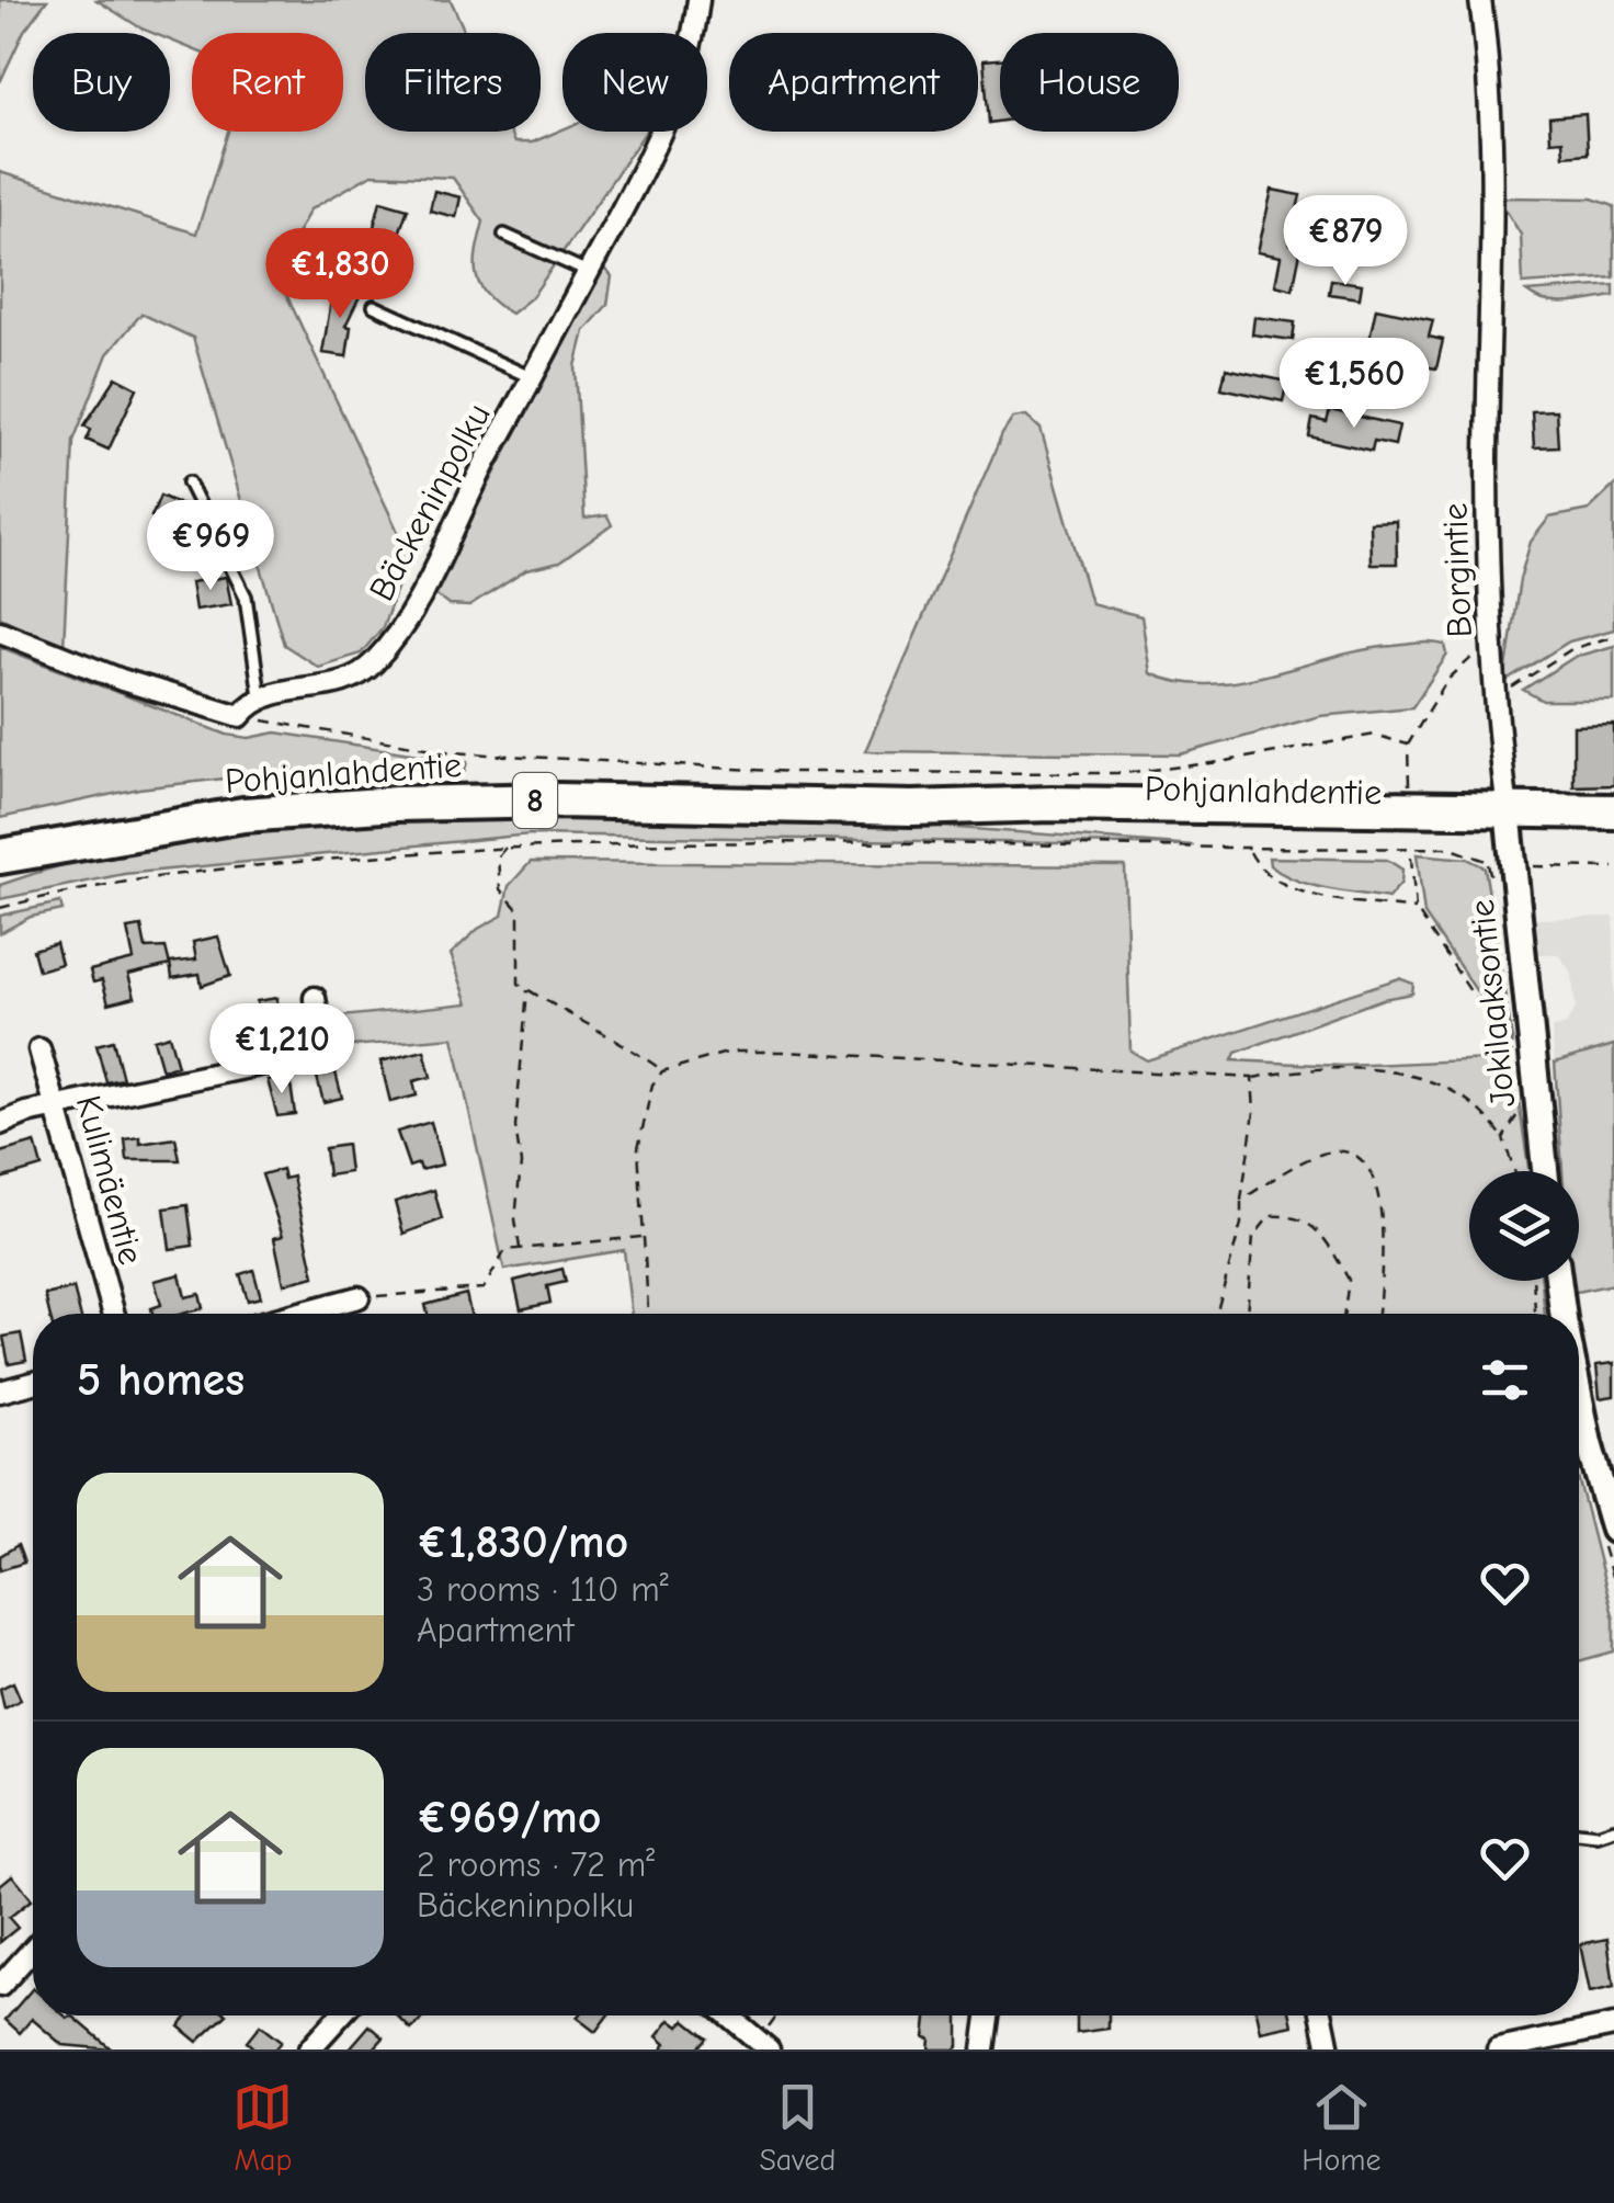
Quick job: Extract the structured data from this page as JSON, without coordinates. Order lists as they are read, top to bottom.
{
  "streets": {
    "highway": ["Pohjanlahdentie", "8"],
    "street": [
      "Bäckeninpolku",
      "Borgintie",
      "Jokilaaksontie",
      "Kulimäentie"
    ]
  },
  "crossings": [
    ["Borgintie", "Pohjanlahdentie"],
    ["Borgintie", "Jokilaaksontie"],
    ["Pohjanlahdentie", "Jokilaaksontie"]
  ],
  "page": {
    "chip": [
      "Buy",
      "Rent",
      "Filters",
      "New",
      "Apartment",
      "House"
    ],
    "price": [
      "€879",
      "€1,830",
      "€1,560",
      "€969",
      "€1,210"
    ],
    "heading": "5 homes",
    "list": [
      {
        "name": "€1,830/mo",
        "note": "3 rooms · 110 m² · Apartment"
      },
      {
        "name": "€969/mo",
        "note": "2 rooms · 72 m² · Bäckeninpolku"
      }
    ],
    "tabs": ["Map", "Saved", "Home"]
  }
}
